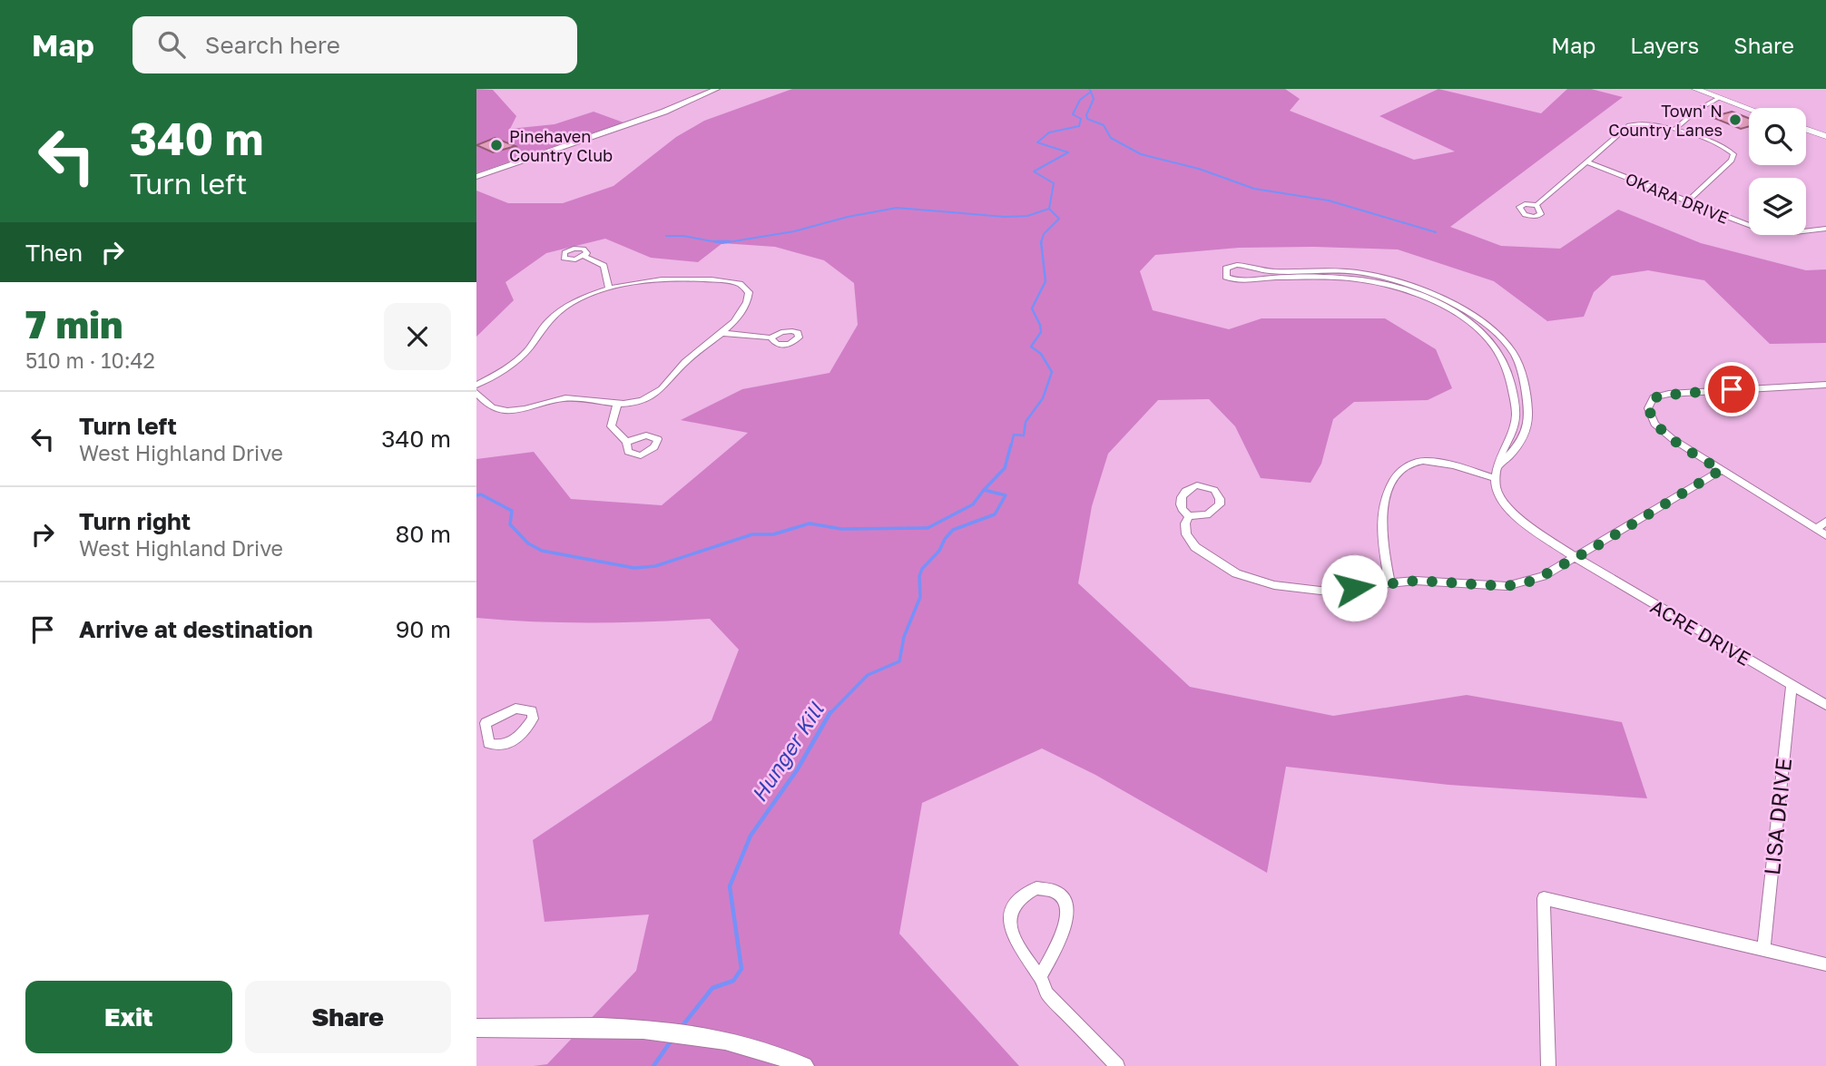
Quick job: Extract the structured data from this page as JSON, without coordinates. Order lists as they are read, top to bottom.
{
  "streets": {
    "street": ["OKARA DRIVE", "ACRE DRIVE", "LISA DRIVE"]
  },
  "crossings": [
    ["ACRE DRIVE", "LISA DRIVE"]
  ],
  "water": ["Hunger Kill"],
  "places": ["Town' N Country Lanes", "Pinehaven Country Club"],
  "page": {
    "header": "Map",
    "search": "Search here",
    "nav": ["Map", "Layers", "Share"],
    "turn": ["340 m", "Turn left"],
    "then": "Then",
    "heading": ["7 min", "510 m · 10:42"],
    "list": [
      {
        "name": "Turn left",
        "note": "West Highland Drive",
        "value": "340 m"
      },
      {
        "name": "Turn right",
        "note": "West Highland Drive",
        "value": "80 m"
      },
      {
        "name": "Arrive at destination",
        "value": "90 m"
      }
    ],
    "buttons": ["Exit", "Share"]
  }
}
